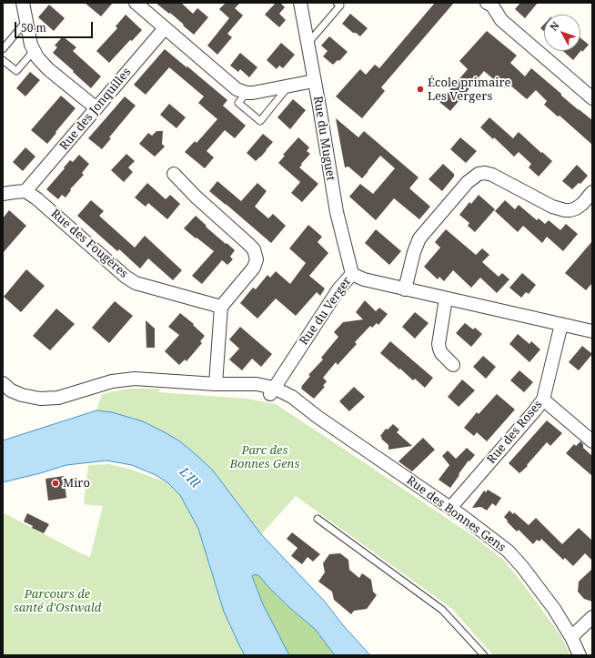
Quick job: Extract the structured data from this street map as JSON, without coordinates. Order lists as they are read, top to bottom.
{
  "streets": {
    "street": [
      "Rue des Jonquilles",
      "Rue du Muguet",
      "Rue des Fougères",
      "Rue du Verger",
      "Rue des Roses",
      "Rue des Bonnes Gens"
    ]
  },
  "crossings": [
    ["Rue des Jonquilles", "Rue des Fougères"],
    ["Rue du Muguet", "Rue du Verger"],
    ["Rue du Verger", "Rue des Roses"],
    ["Rue du Verger", "Rue des Bonnes Gens"],
    ["Rue des Roses", "Rue des Bonnes Gens"]
  ],
  "water": ["L'Ill"],
  "parks": ["Parc des Bonnes Gens", "Parcours de santé d'Ostwald"],
  "places": ["École primaire Les Vergers", "Miro"],
  "scale_bar": "50 m",
  "north": "top left"
}
